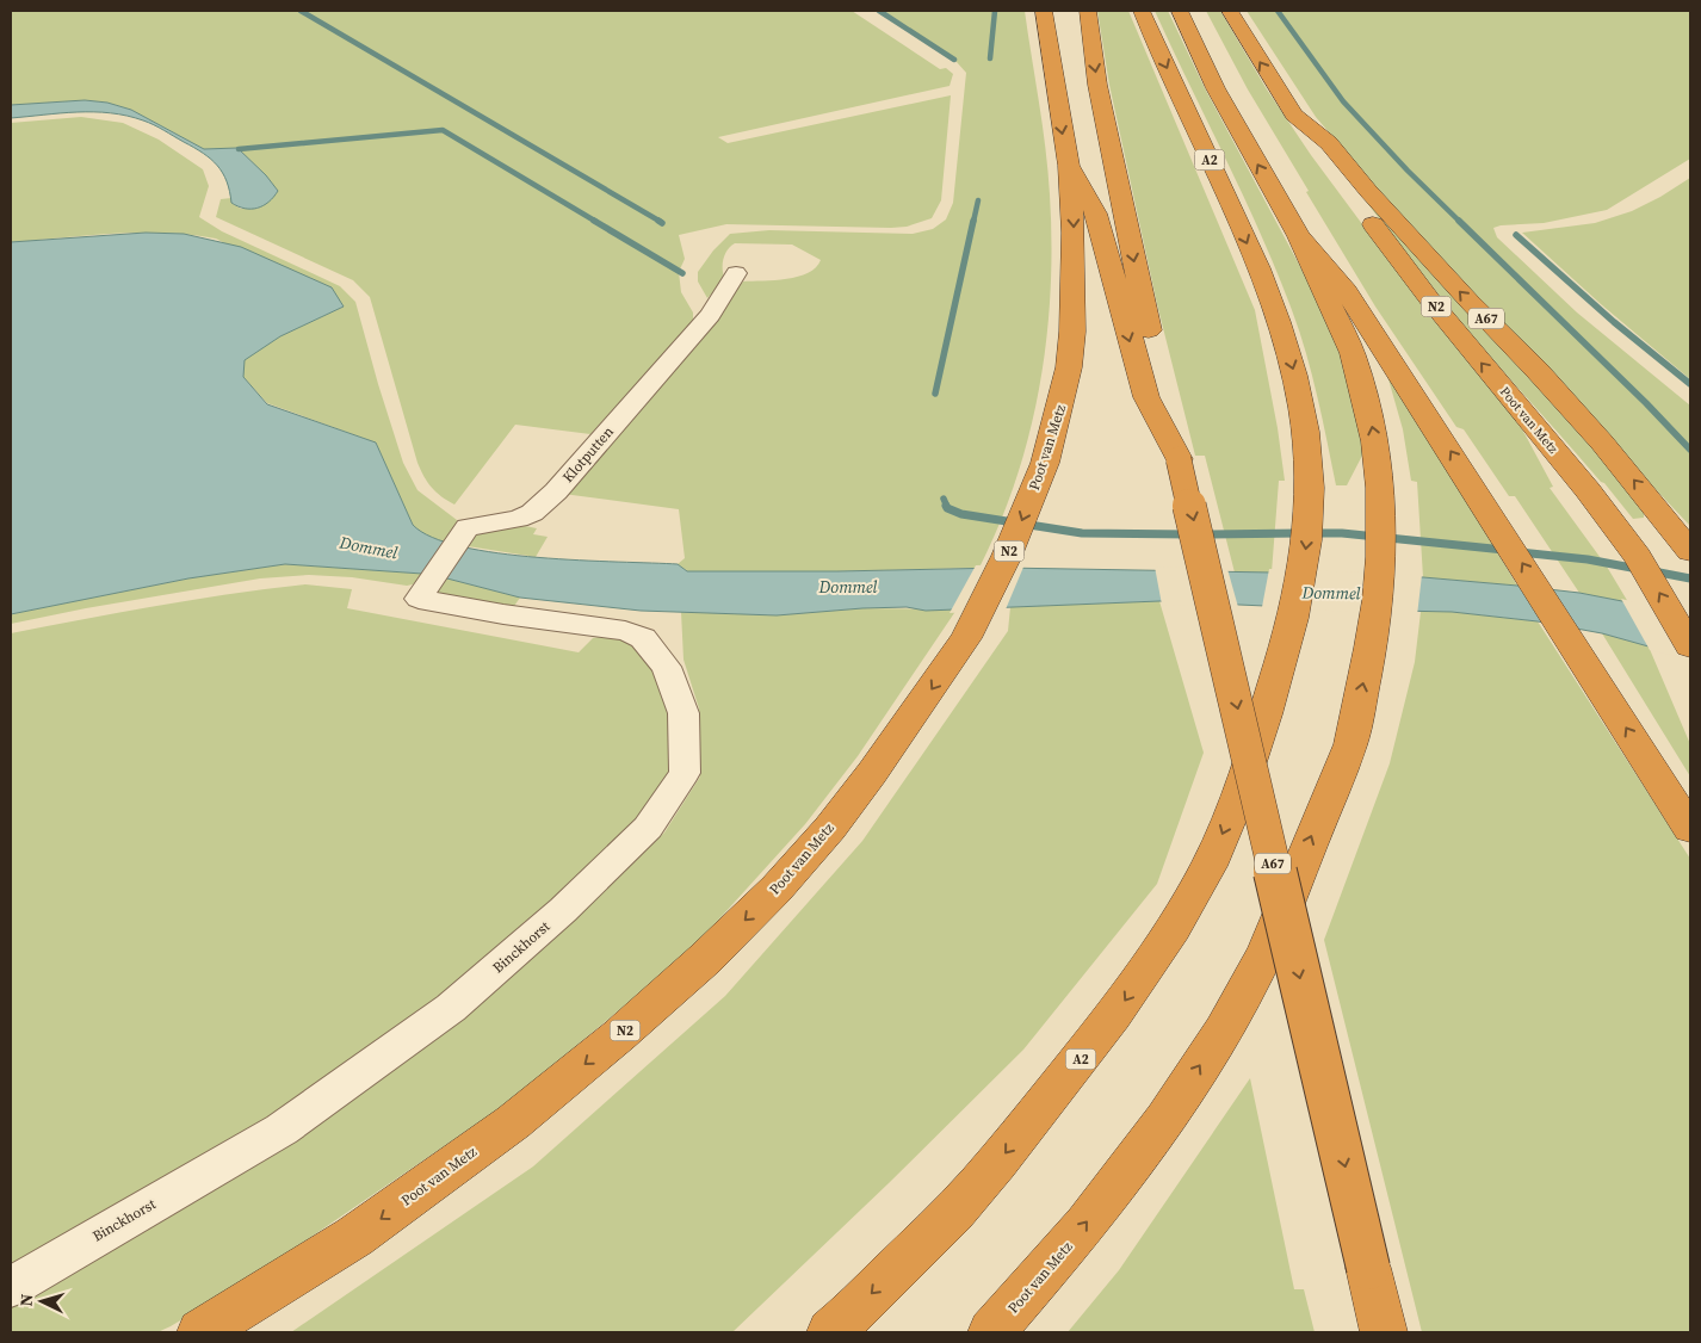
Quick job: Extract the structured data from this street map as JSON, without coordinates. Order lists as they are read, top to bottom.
{
  "streets": {
    "highway": [
      "A2",
      "N2",
      "A67",
      "Poot van Metz"
    ],
    "street": ["Klotputten", "Binckhorst"]
  },
  "crossings": [
    ["A2", "Poot van Metz"],
    ["N2", "A67"],
    ["N2", "Poot van Metz"],
    ["A67", "Poot van Metz"],
    ["Klotputten", "Binckhorst"]
  ],
  "water": ["Dommel"],
  "north": "left"
}
